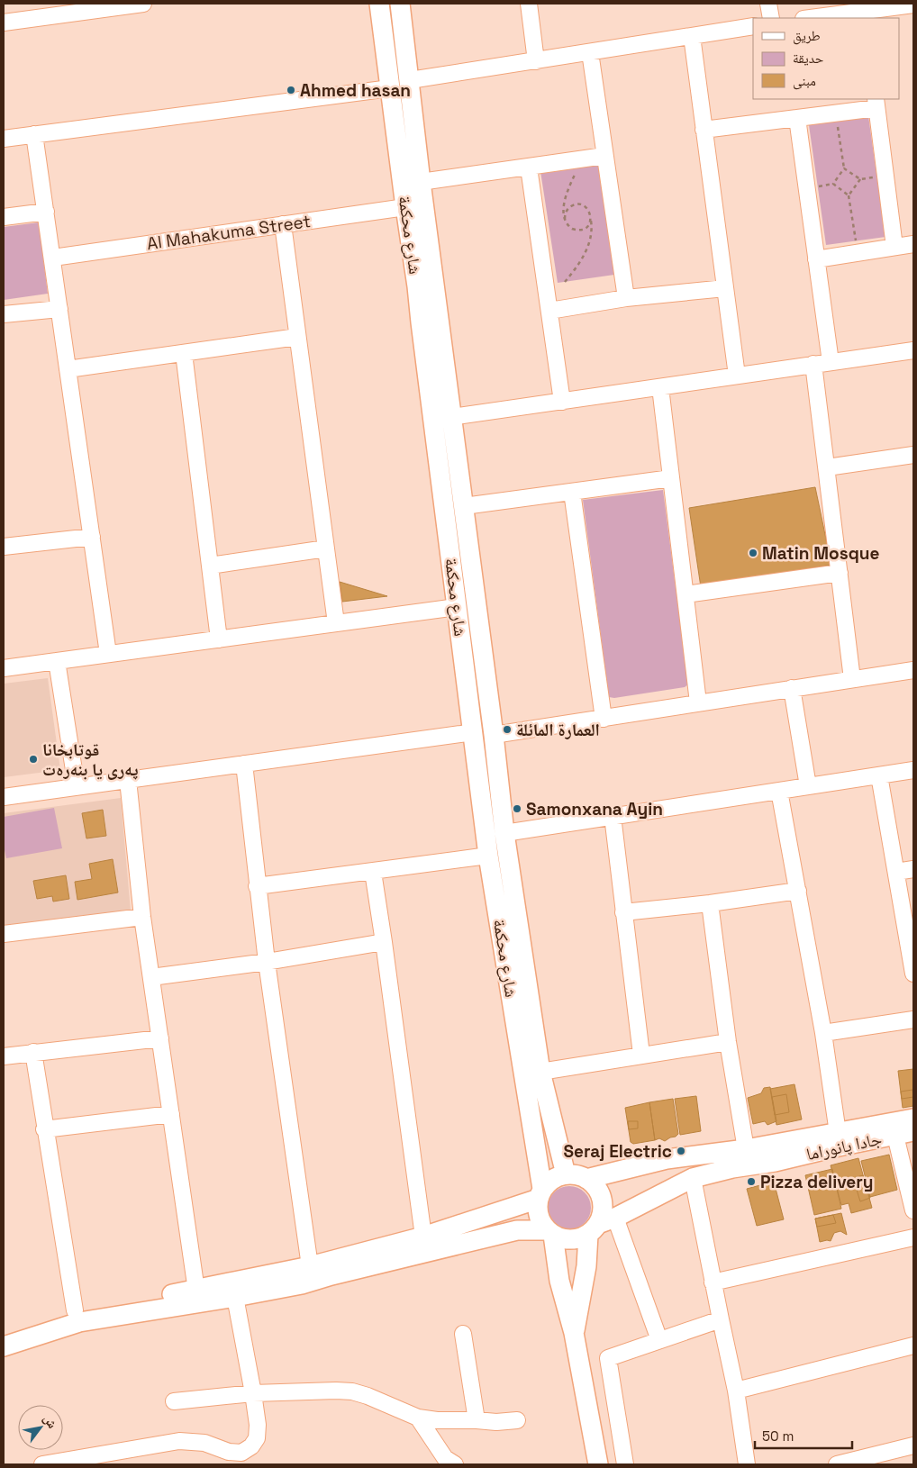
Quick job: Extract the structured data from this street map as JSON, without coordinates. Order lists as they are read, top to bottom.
{
  "streets": {
    "main road": ["شارع محكمة", "جادا پانوراما"],
    "street": ["Al Mahakuma Street"]
  },
  "crossings": [
    ["Al Mahakuma Street", "شارع محكمة"],
    ["شارع محكمة", "جادا پانوراما"]
  ],
  "places": [
    "Ahmed hasan",
    "Matin Mosque",
    "العمارة المائلة",
    "قوتابخانا پەری یا بنەرەت",
    "Samonxana Ayin",
    "Seraj Electric",
    "Pizza delivery"
  ],
  "legend": ["طريق", "حديقة", "مبنى"],
  "scale_bar": "50 m",
  "north": "top right"
}
